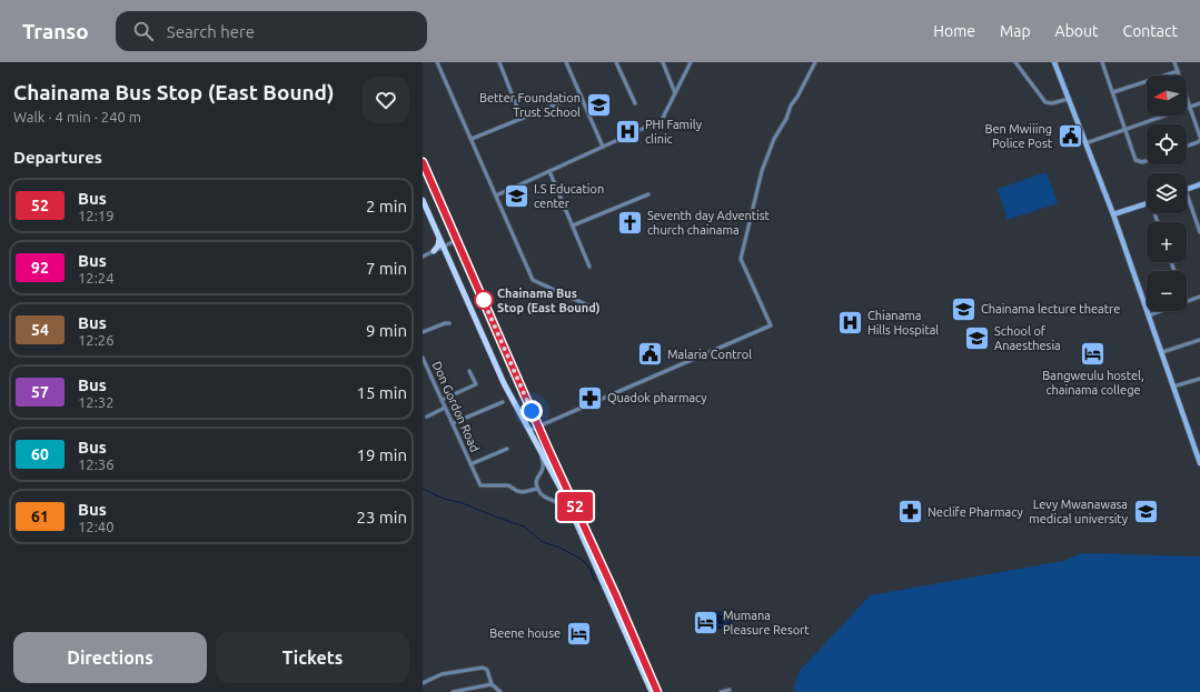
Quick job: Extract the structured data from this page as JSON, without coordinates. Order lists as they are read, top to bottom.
{
  "streets": {
    "street": ["Don Gordon Road"]
  },
  "places": {
    "school or university": [
      "Better Foundation Trust School",
      "I.S Education center",
      "Chainama lecture theatre",
      "School of Anaesthesia",
      "Levy Mwanawasa medical university"
    ],
    "hospital": ["PHI Family clinic", "Chianama Hills Hospital"],
    "public building": ["Ben Mwiiing Police Post", "Malaria Control"],
    "church": ["Seventh day Adventist church chainama"],
    "other": ["Chainama Bus Stop (East Bound)"],
    "hotel": ["Bangweulu hostel, chainama college", "Mumana Pleasure Resort", "Beene house"],
    "pharmacy": ["Quadok pharmacy", "Neclife Pharmacy"]
  },
  "lines": ["bus line 52"],
  "north": "left",
  "page": {
    "header": "Transo",
    "search": "Search here",
    "nav": [
      "Home",
      "Map",
      "About",
      "Contact"
    ],
    "heading": [
      ["Chainama Bus Stop (East Bound)", "Walk · 4 min · 240 m"],
      "Departures"
    ],
    "on_map": "52",
    "map_buttons": ["+", "−"],
    "list": [
      {
        "mark": "52",
        "name": "Bus",
        "note": "12:19",
        "value": "2 min"
      },
      {
        "mark": "92",
        "name": "Bus",
        "note": "12:24",
        "value": "7 min"
      },
      {
        "mark": "54",
        "name": "Bus",
        "note": "12:26",
        "value": "9 min"
      },
      {
        "mark": "57",
        "name": "Bus",
        "note": "12:32",
        "value": "15 min"
      },
      {
        "mark": "60",
        "name": "Bus",
        "note": "12:36",
        "value": "19 min"
      },
      {
        "mark": "61",
        "name": "Bus",
        "note": "12:40",
        "value": "23 min"
      }
    ],
    "buttons": ["Directions", "Tickets"]
  }
}
